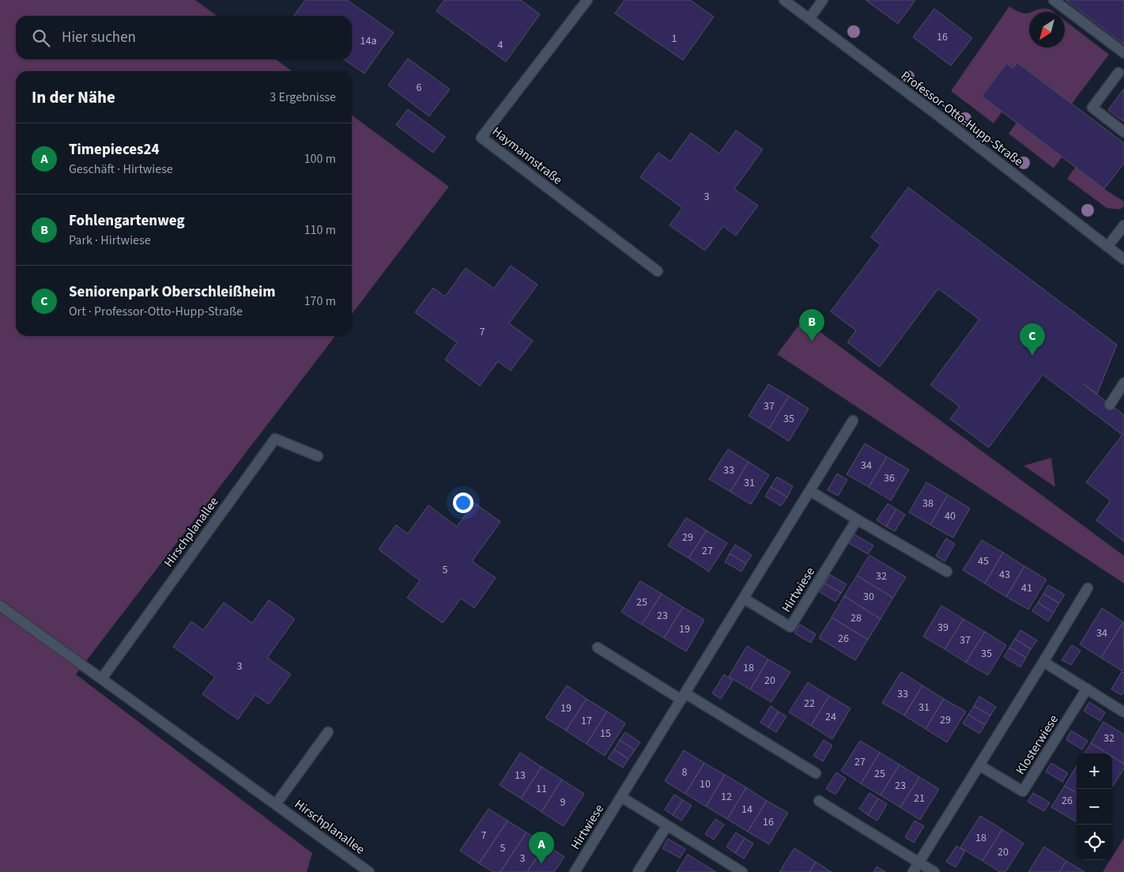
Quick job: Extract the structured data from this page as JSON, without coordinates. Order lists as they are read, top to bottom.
{
  "streets": {
    "street": [
      "Professor-Otto-Hupp-Straße",
      "Haymannstraße",
      "Hirschplanallee",
      "Hirtwiese",
      "Klosterwiese"
    ]
  },
  "house_numbers": [
    "16",
    "1",
    "14a",
    "4",
    "6",
    "3",
    "7",
    "37",
    "35",
    "34",
    "33",
    "36",
    "31",
    "38",
    "40",
    "29",
    "27",
    "45",
    "5",
    "43",
    "32",
    "41",
    "30",
    "25",
    "23",
    "28",
    "39",
    "19",
    "34",
    "26",
    "37",
    "35",
    "3",
    "18",
    "20",
    "33",
    "22",
    "31",
    "19",
    "24",
    "29",
    "17",
    "15",
    "32",
    "27",
    "8",
    "25",
    "13",
    "10",
    "23",
    "11",
    "12",
    "21",
    "26",
    "9",
    "14",
    "16",
    "7",
    "18",
    "5",
    "20",
    "3"
  ],
  "north": "bottom left",
  "page": {
    "search": "Hier suchen",
    "heading": ["In der Nähe", "3 Ergebnisse"],
    "list": [
      {
        "mark": "A",
        "name": "Timepieces24",
        "note": "Geschäft · Hirtwiese",
        "value": "100 m"
      },
      {
        "mark": "B",
        "name": "Fohlengartenweg",
        "note": "Park · Hirtwiese",
        "value": "110 m"
      },
      {
        "mark": "C",
        "name": "Seniorenpark Oberschleißheim",
        "note": "Ort · Professor-Otto-Hupp-Straße",
        "value": "170 m"
      }
    ],
    "pins": ["B", "C", "A"],
    "map_buttons": ["+", "−"]
  }
}
